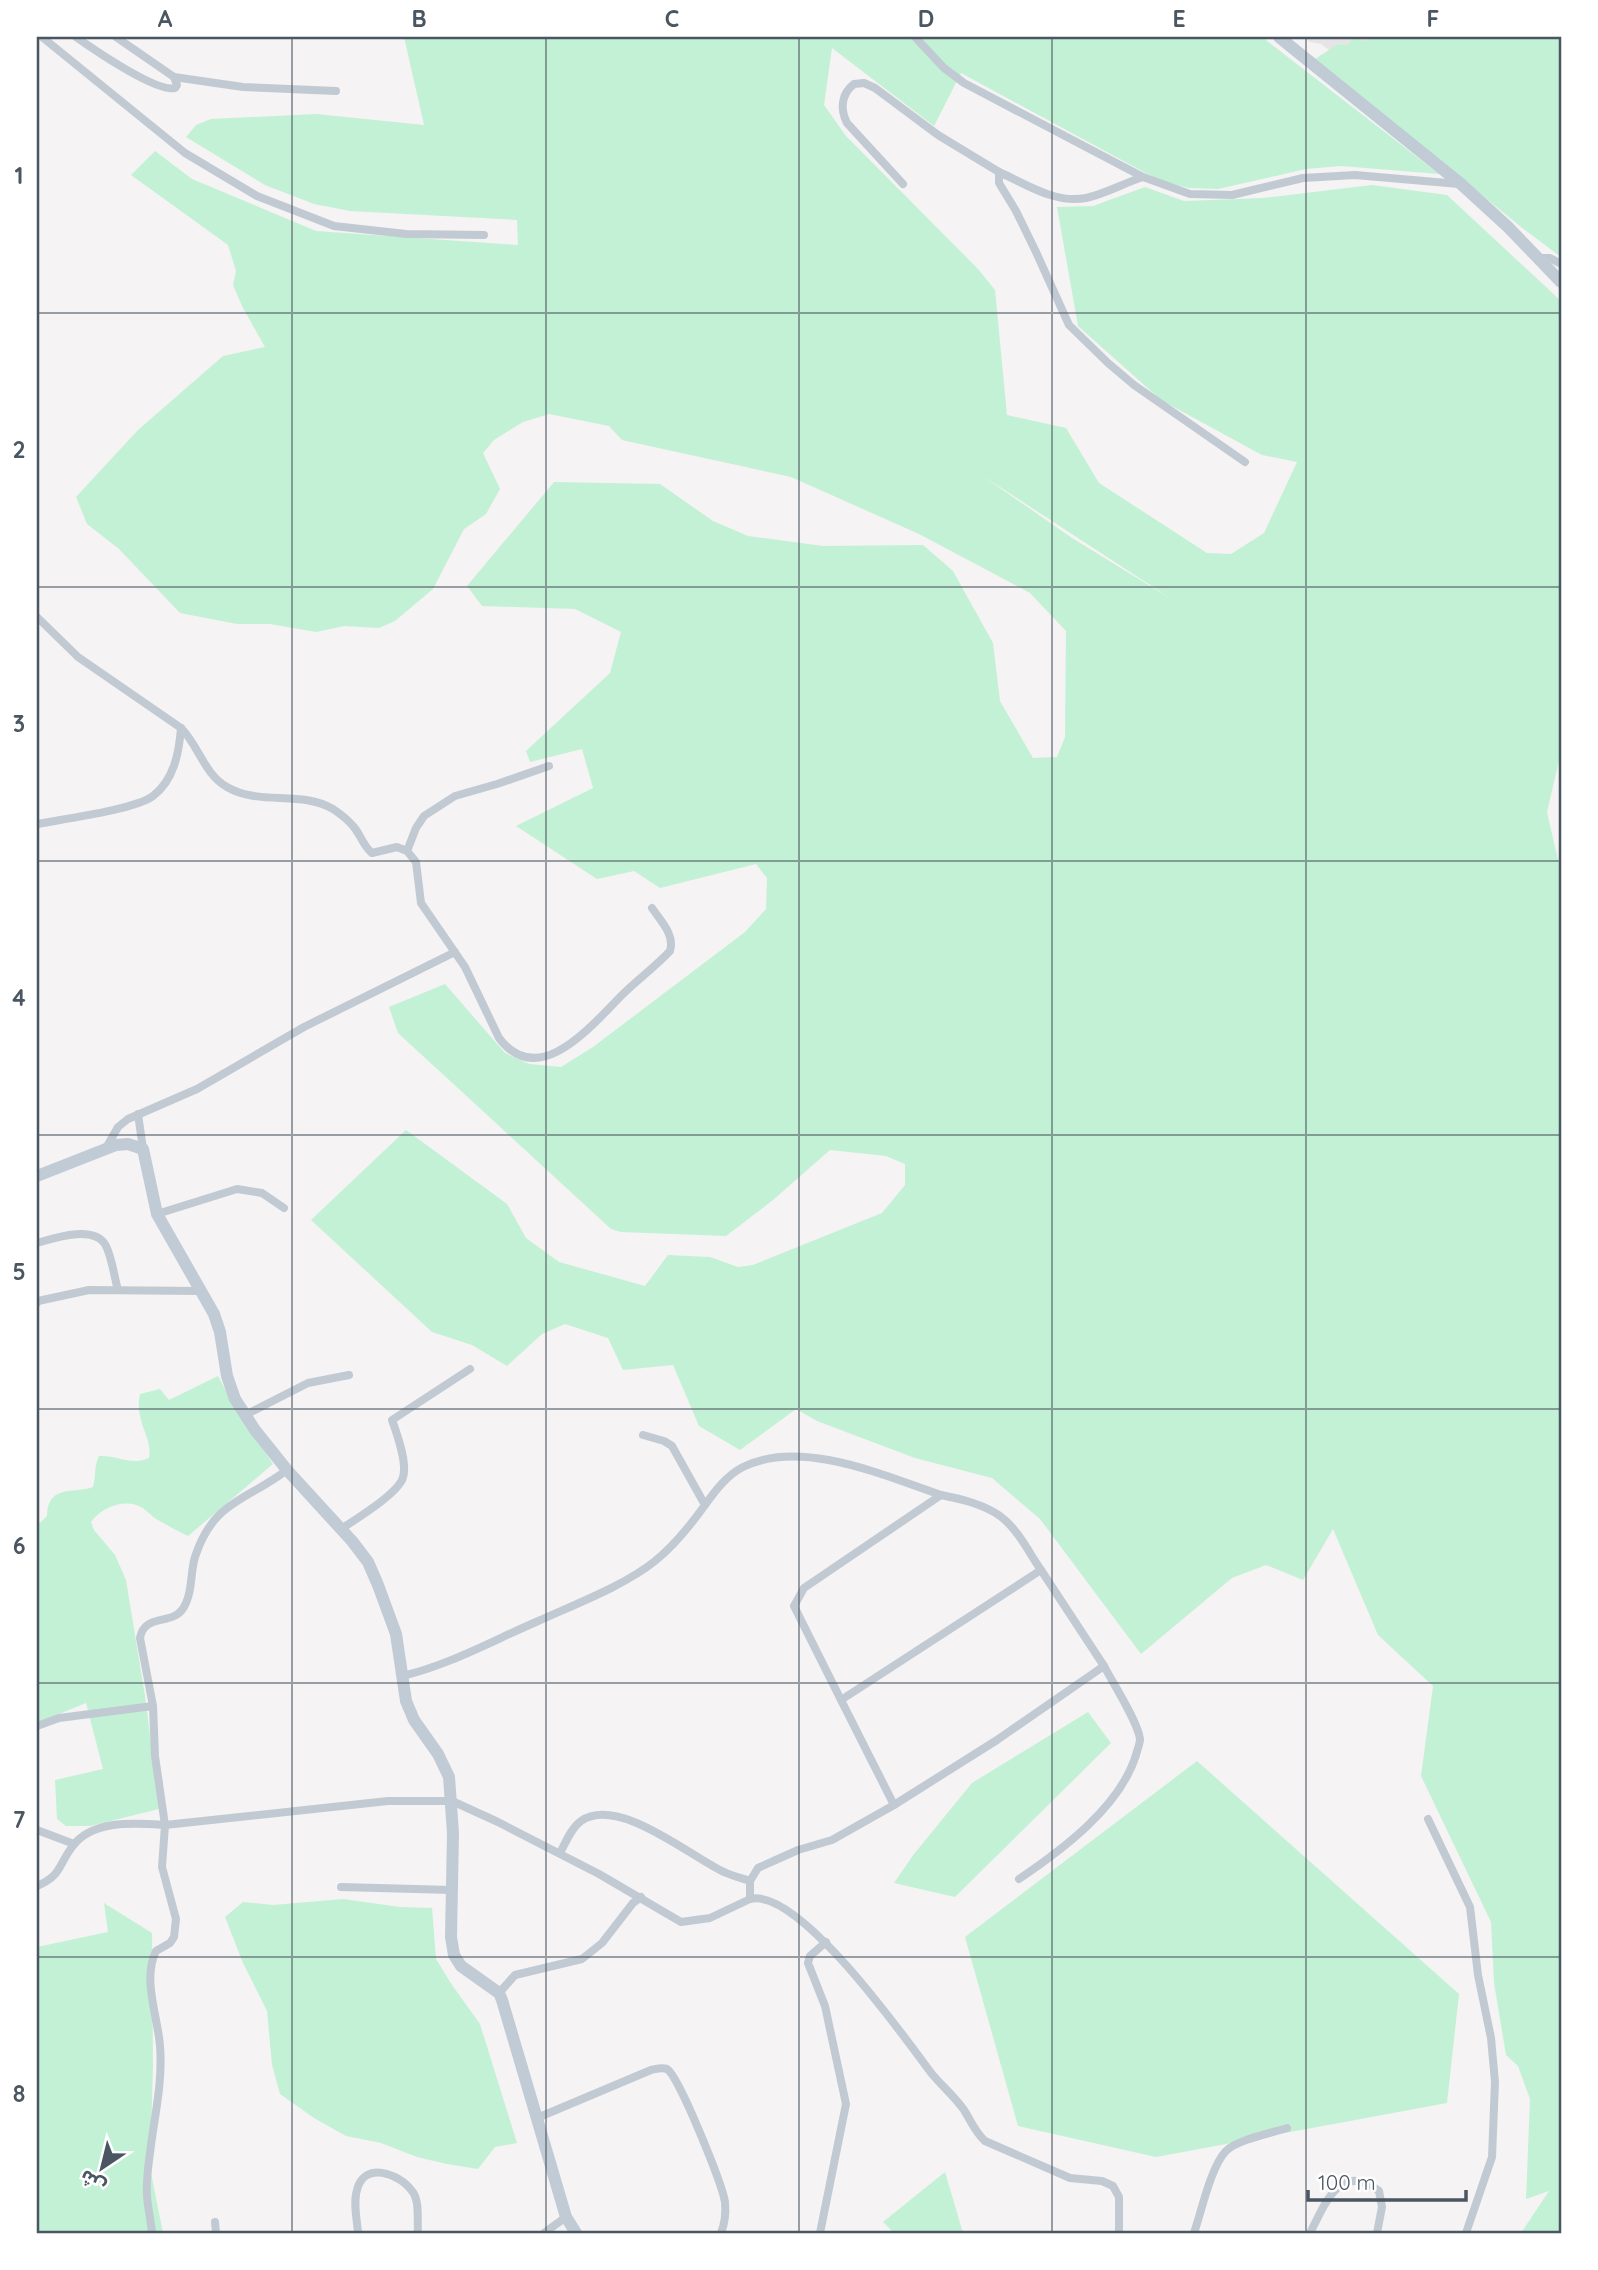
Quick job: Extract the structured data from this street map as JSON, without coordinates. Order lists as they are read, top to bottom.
{
  "scale_bar": "100 m",
  "north": "bottom left",
  "grid": {
    "columns": [
      "A",
      "B",
      "C",
      "D",
      "E",
      "F"
    ],
    "rows": [
      "1",
      "2",
      "3",
      "4",
      "5",
      "6",
      "7",
      "8"
    ]
  }
}
